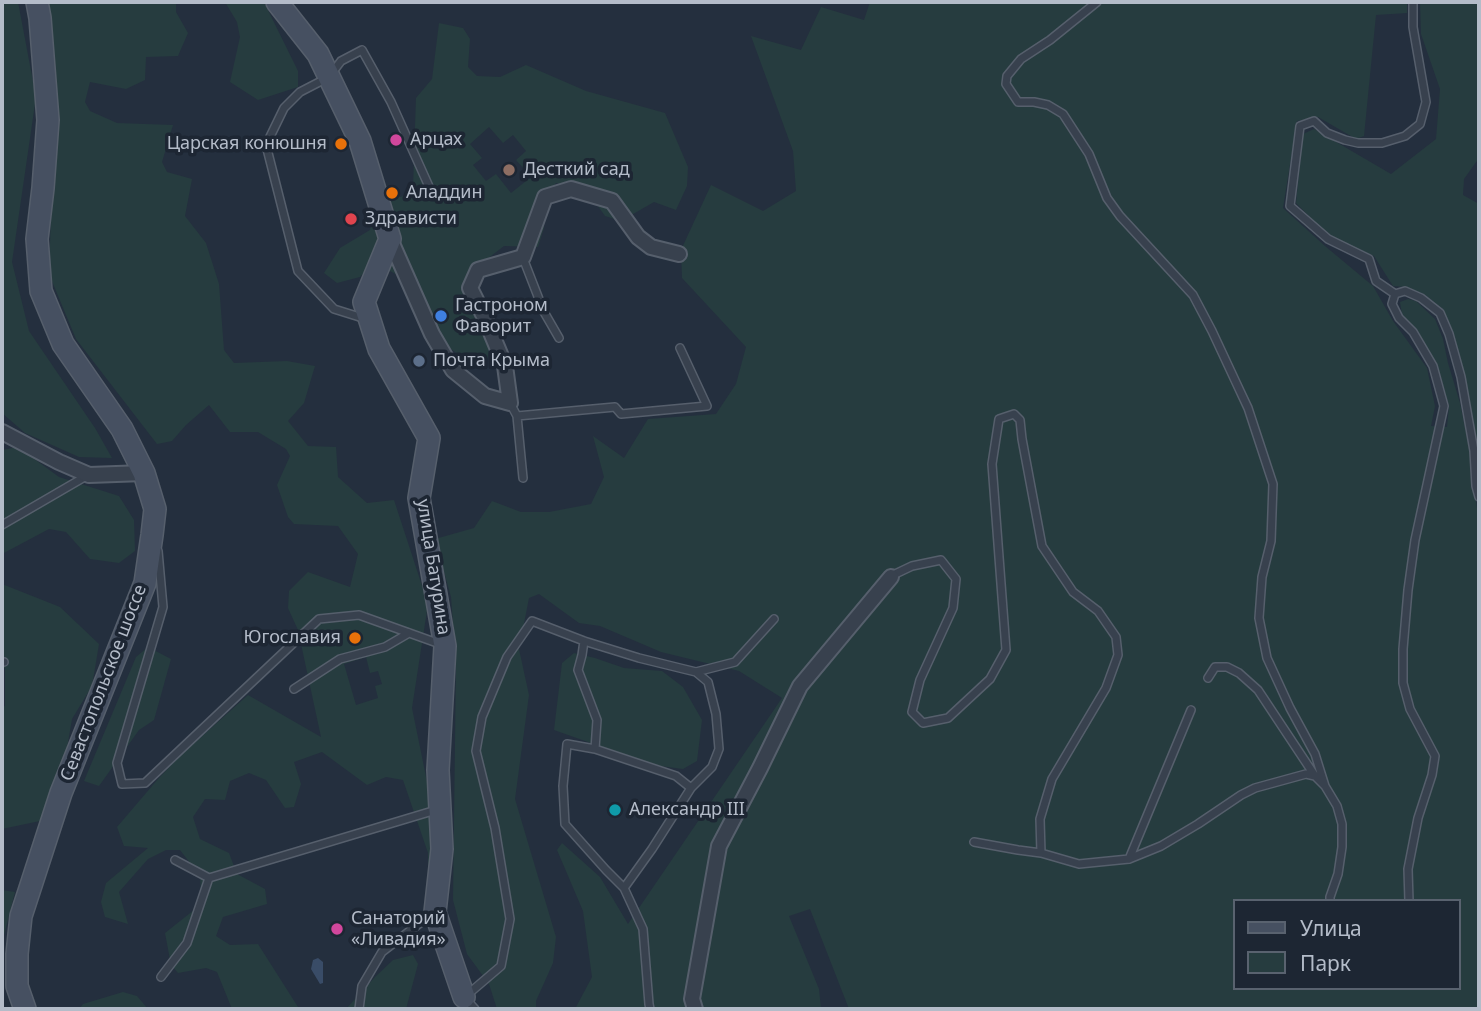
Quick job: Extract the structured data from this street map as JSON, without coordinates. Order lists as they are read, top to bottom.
{
  "streets": {
    "main road": ["улица Батурина", "Севастопольское шоссе"]
  },
  "places": [
    "Арцах",
    "Царская конюшня",
    "Десткий сад",
    "Аладдин",
    "Здрависти",
    "Гастроном Фаворит",
    "Почта Крыма",
    "Югославия",
    "Александр III",
    "Санаторий «Ливадия»"
  ],
  "legend": ["Улица", "Парк"]
}
